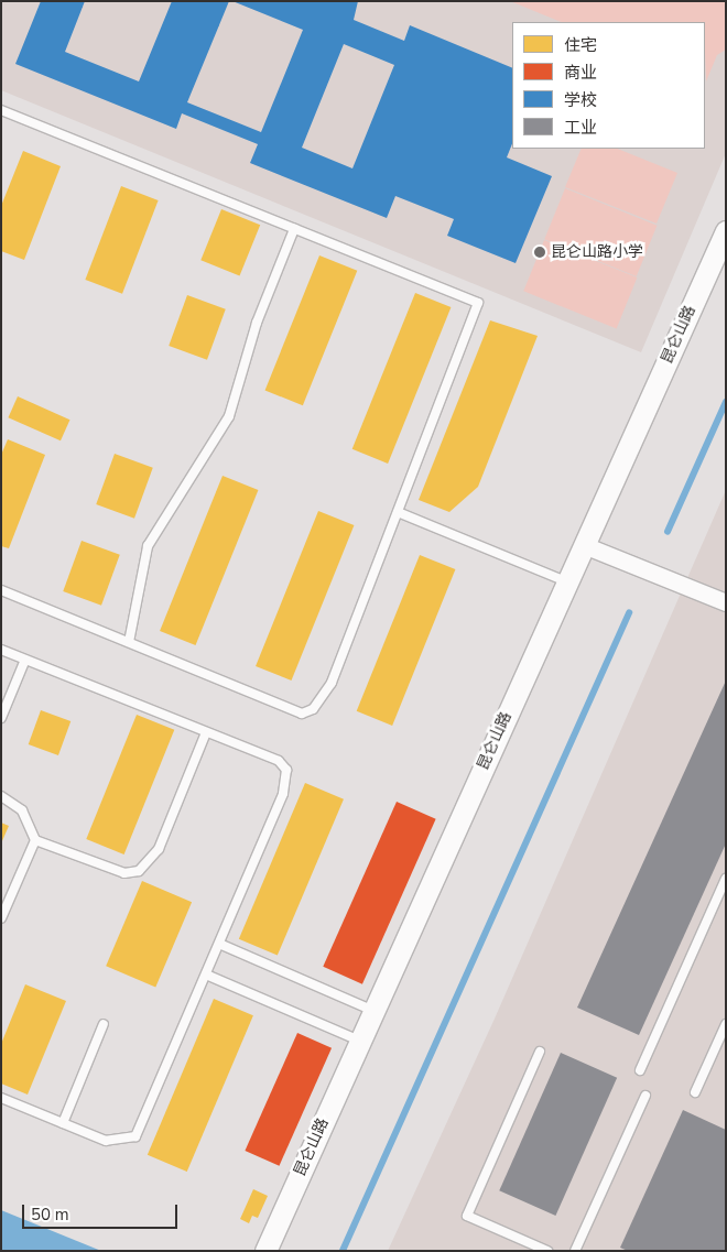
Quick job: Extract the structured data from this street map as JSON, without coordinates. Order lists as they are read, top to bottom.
{
  "streets": {
    "street": ["昆仑山路"]
  },
  "places": ["昆仑山路小学"],
  "legend": [
    "住宅",
    "商业",
    "学校",
    "工业"
  ],
  "scale_bar": "50 m"
}
